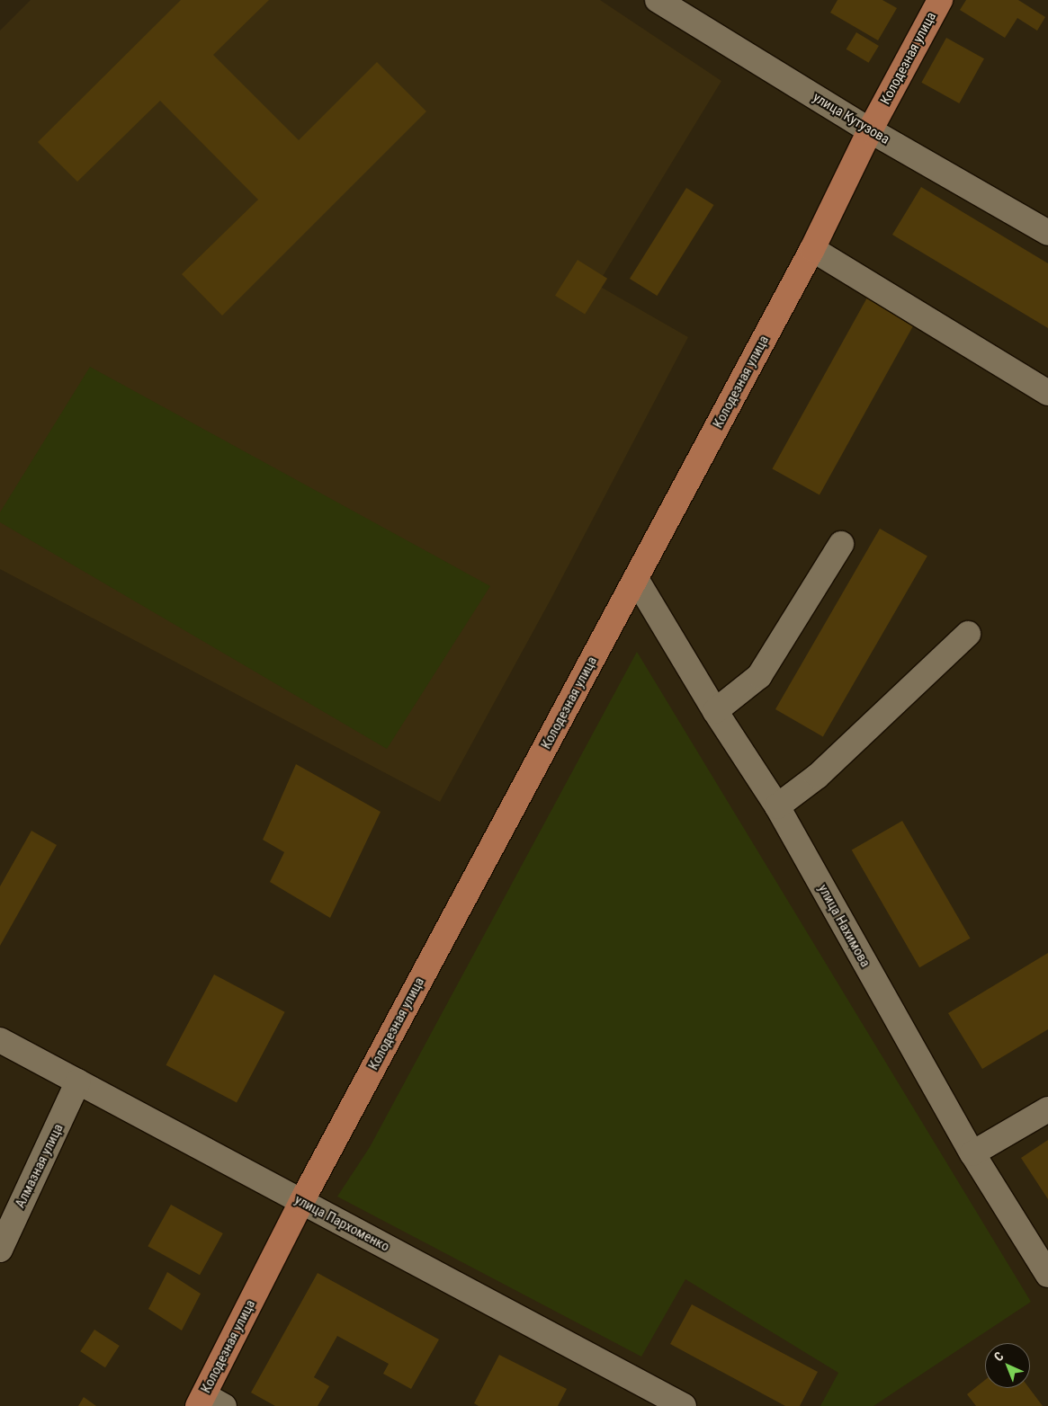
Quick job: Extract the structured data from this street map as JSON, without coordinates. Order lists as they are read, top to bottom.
{
  "streets": {
    "main road": ["Колодезная улица"],
    "street": [
      "улица Кутузова",
      "улица Нахимова",
      "Алмазная улица",
      "улица Пархоменко"
    ]
  },
  "crossings": [
    ["Колодезная улица", "улица Кутузова"],
    ["Колодезная улица", "улица Нахимова"],
    ["Колодезная улица", "улица Пархоменко"],
    ["Алмазная улица", "улица Пархоменко"]
  ],
  "north": "top left"
}
